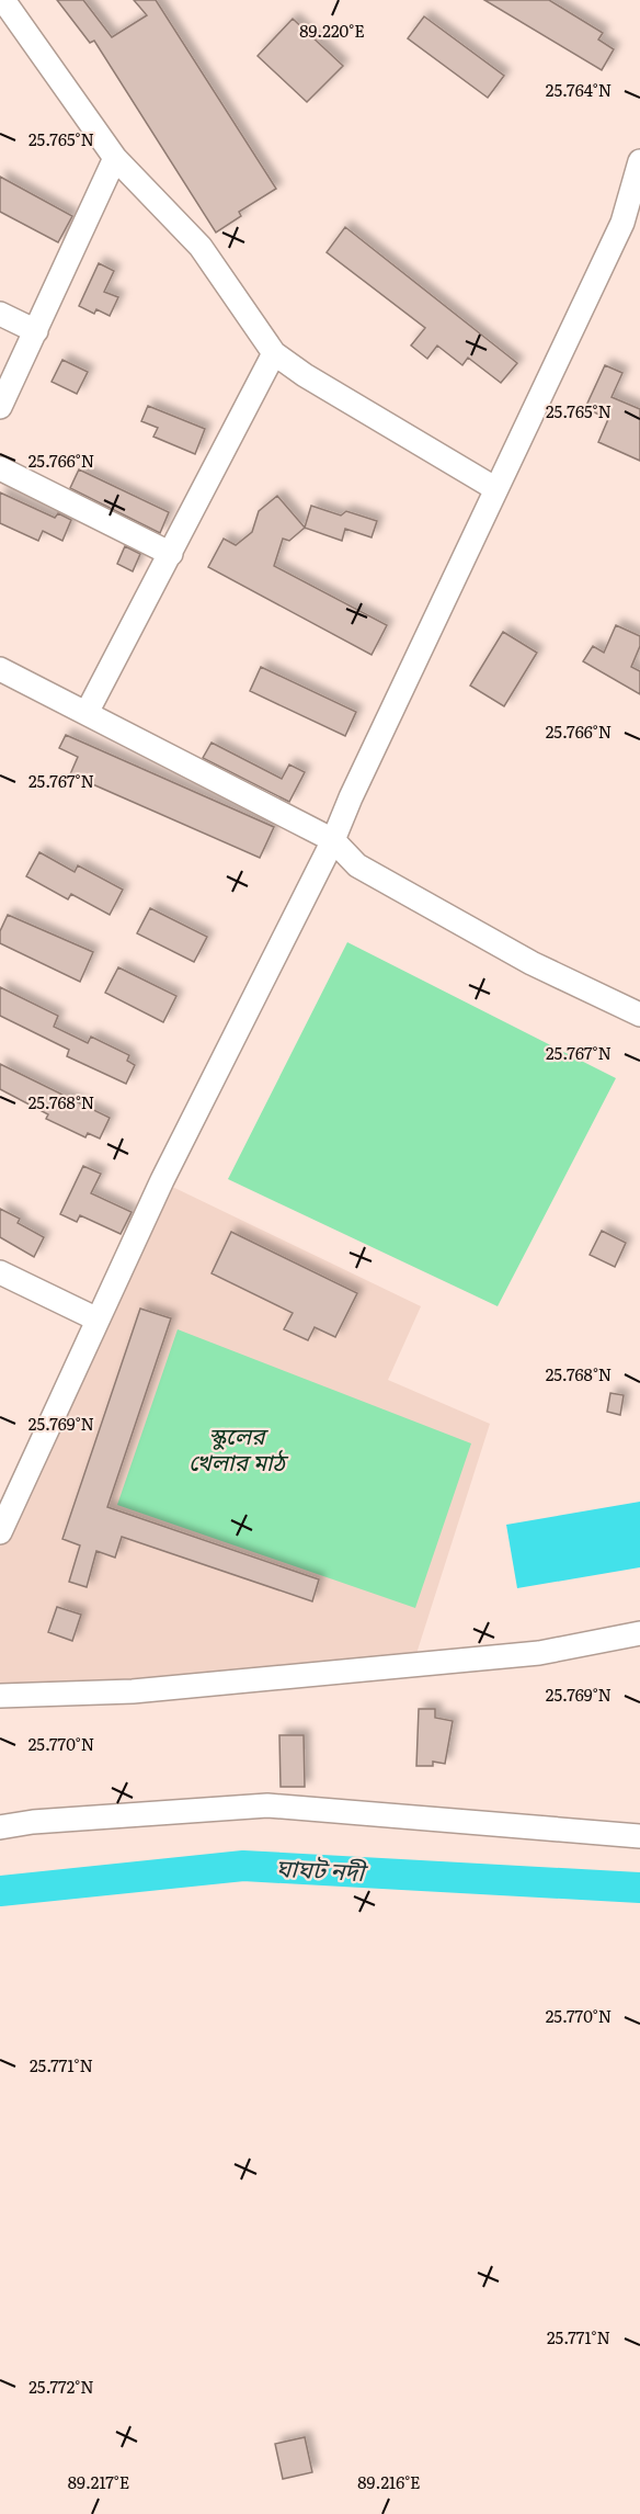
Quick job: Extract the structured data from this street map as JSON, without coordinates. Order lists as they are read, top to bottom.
{
  "water": ["ঘাঘট নদী"],
  "parks": ["স্কুলের খেলার মাঠ"],
  "coordinates": [
    "89.220°E",
    "25.764°N",
    "25.765°N",
    "25.766°N",
    "25.767°N",
    "25.768°N",
    "25.769°N",
    "25.770°N",
    "25.771°N",
    "25.772°N",
    "89.217°E",
    "89.216°E"
  ]
}
